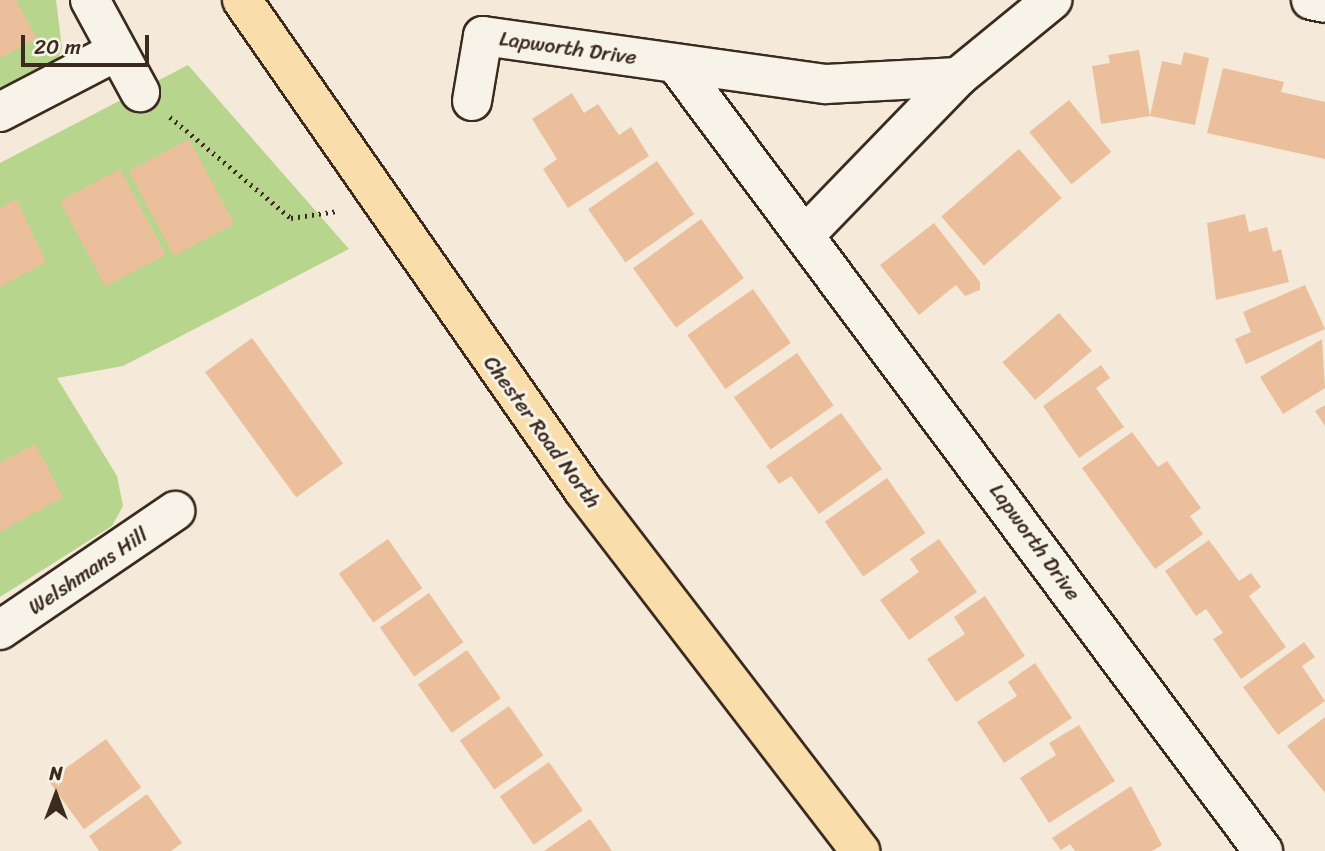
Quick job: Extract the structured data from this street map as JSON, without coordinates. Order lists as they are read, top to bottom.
{
  "streets": {
    "highway": ["Chester Road North"],
    "street": ["Lapworth Drive", "Welshmans Hill"]
  },
  "scale_bar": "20 m",
  "north": "top"
}
